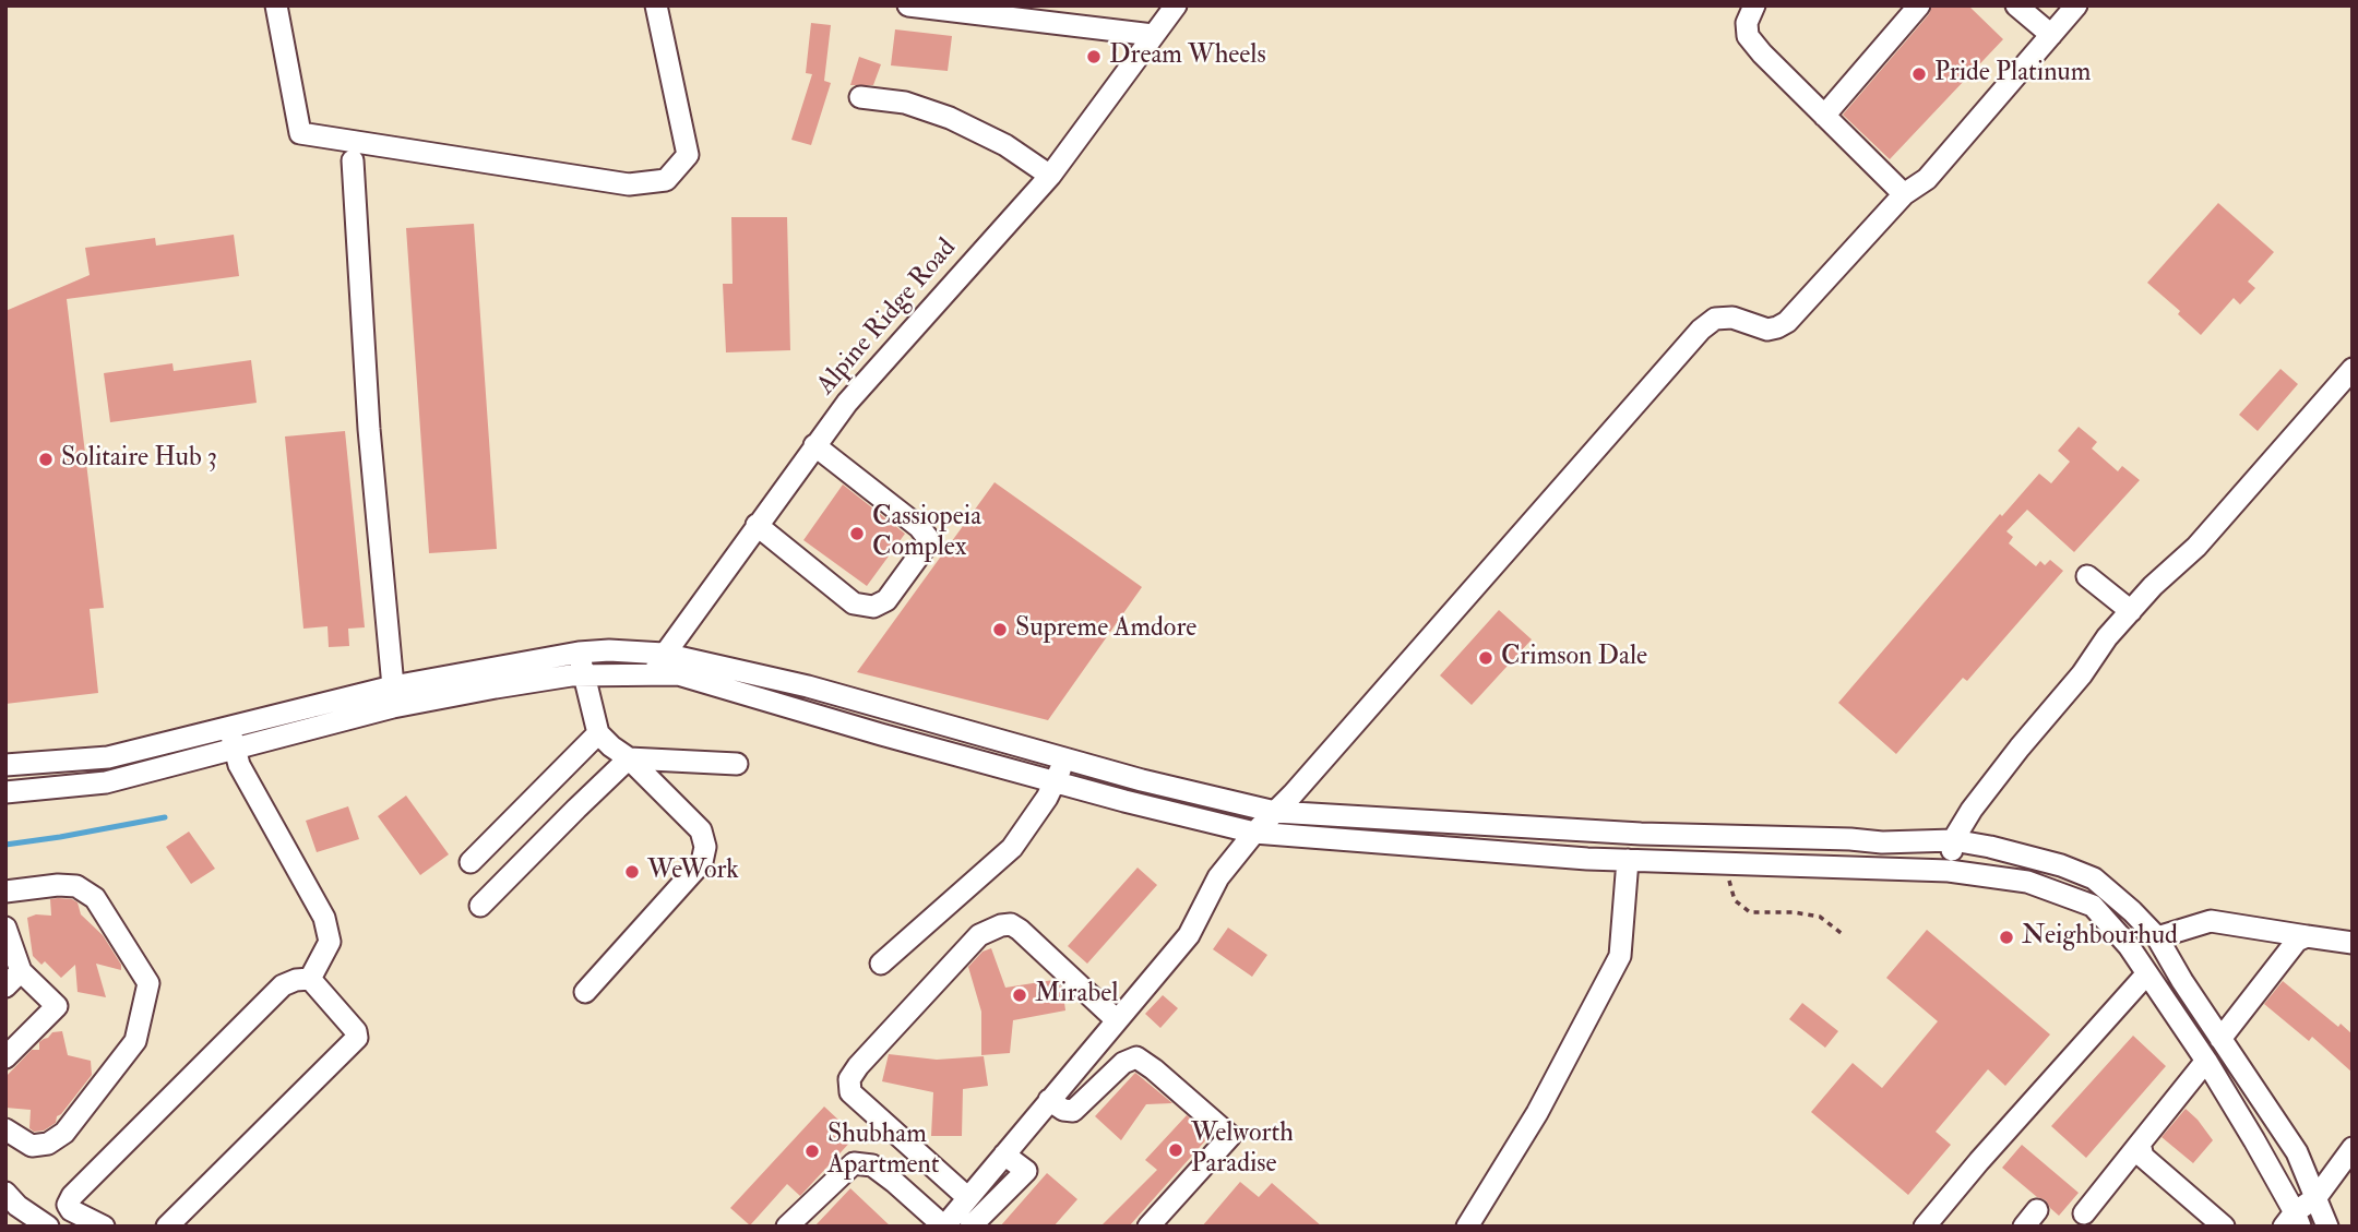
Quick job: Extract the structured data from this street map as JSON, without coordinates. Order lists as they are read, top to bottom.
{
  "streets": {
    "street": ["Alpine Ridge Road"]
  },
  "places": [
    "Dream Wheels",
    "Pride Platinum",
    "Solitaire Hub 3",
    "Cassiopeia Complex",
    "Supreme Amdore",
    "Crimson Dale",
    "WeWork",
    "Neighbourhud",
    "Mirabel",
    "Welworth Paradise",
    "Shubham Apartment"
  ]
}
